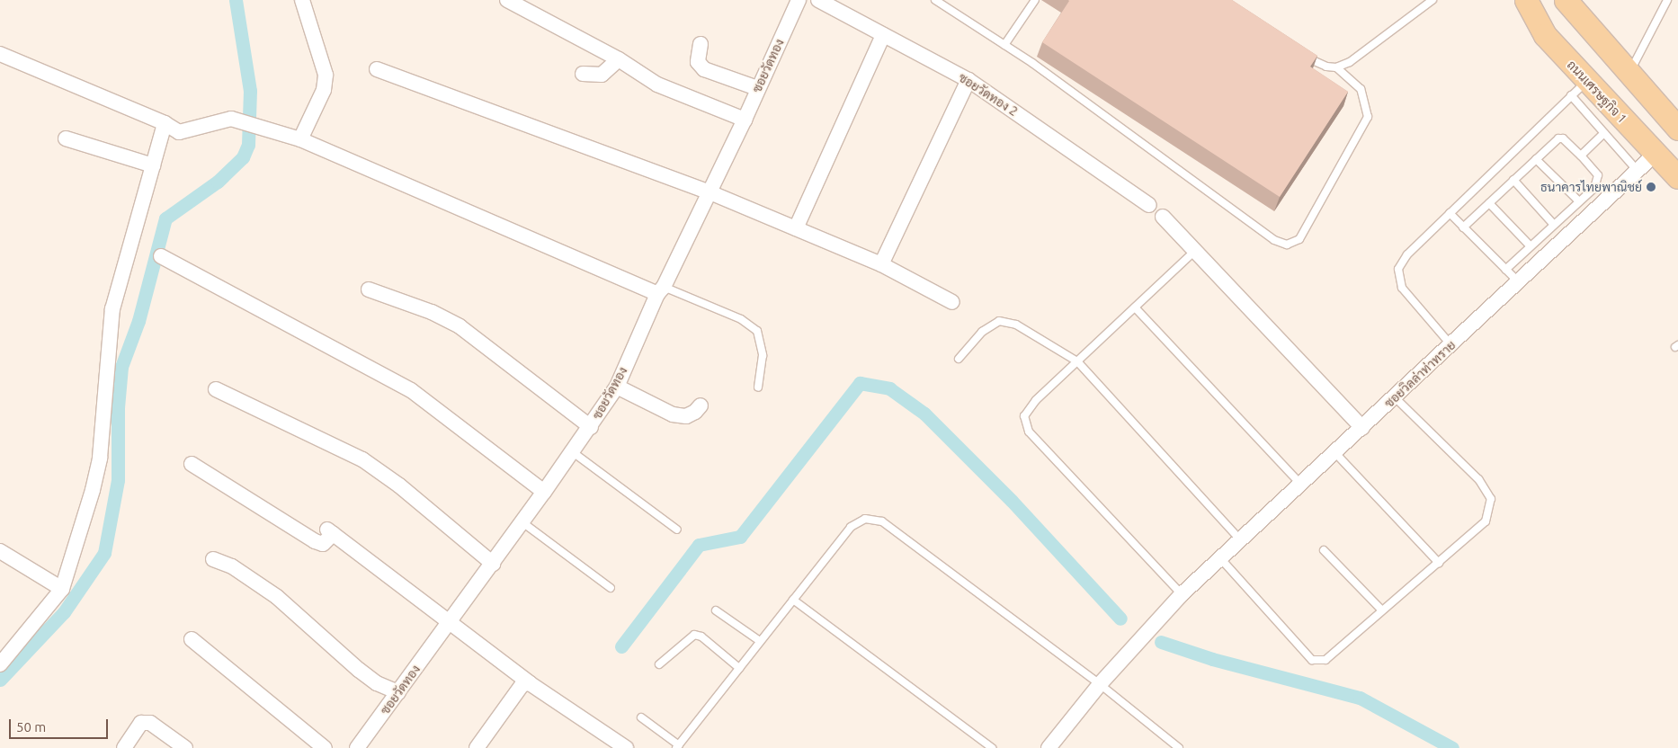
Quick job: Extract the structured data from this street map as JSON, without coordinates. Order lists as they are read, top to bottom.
{
  "streets": {
    "main road": ["ถนนเศรษฐกิจ 1"],
    "street": ["ซอยวัดทอง", "ซอยวัดทอง 2", "ซอยวิลล่าท่าทราย"]
  },
  "crossings": [
    ["ถนนเศรษฐกิจ 1", "ซอยวิลล่าท่าทราย"]
  ],
  "places": ["ธนาคารไทยพาณิชย์"],
  "scale_bar": "50 m"
}
